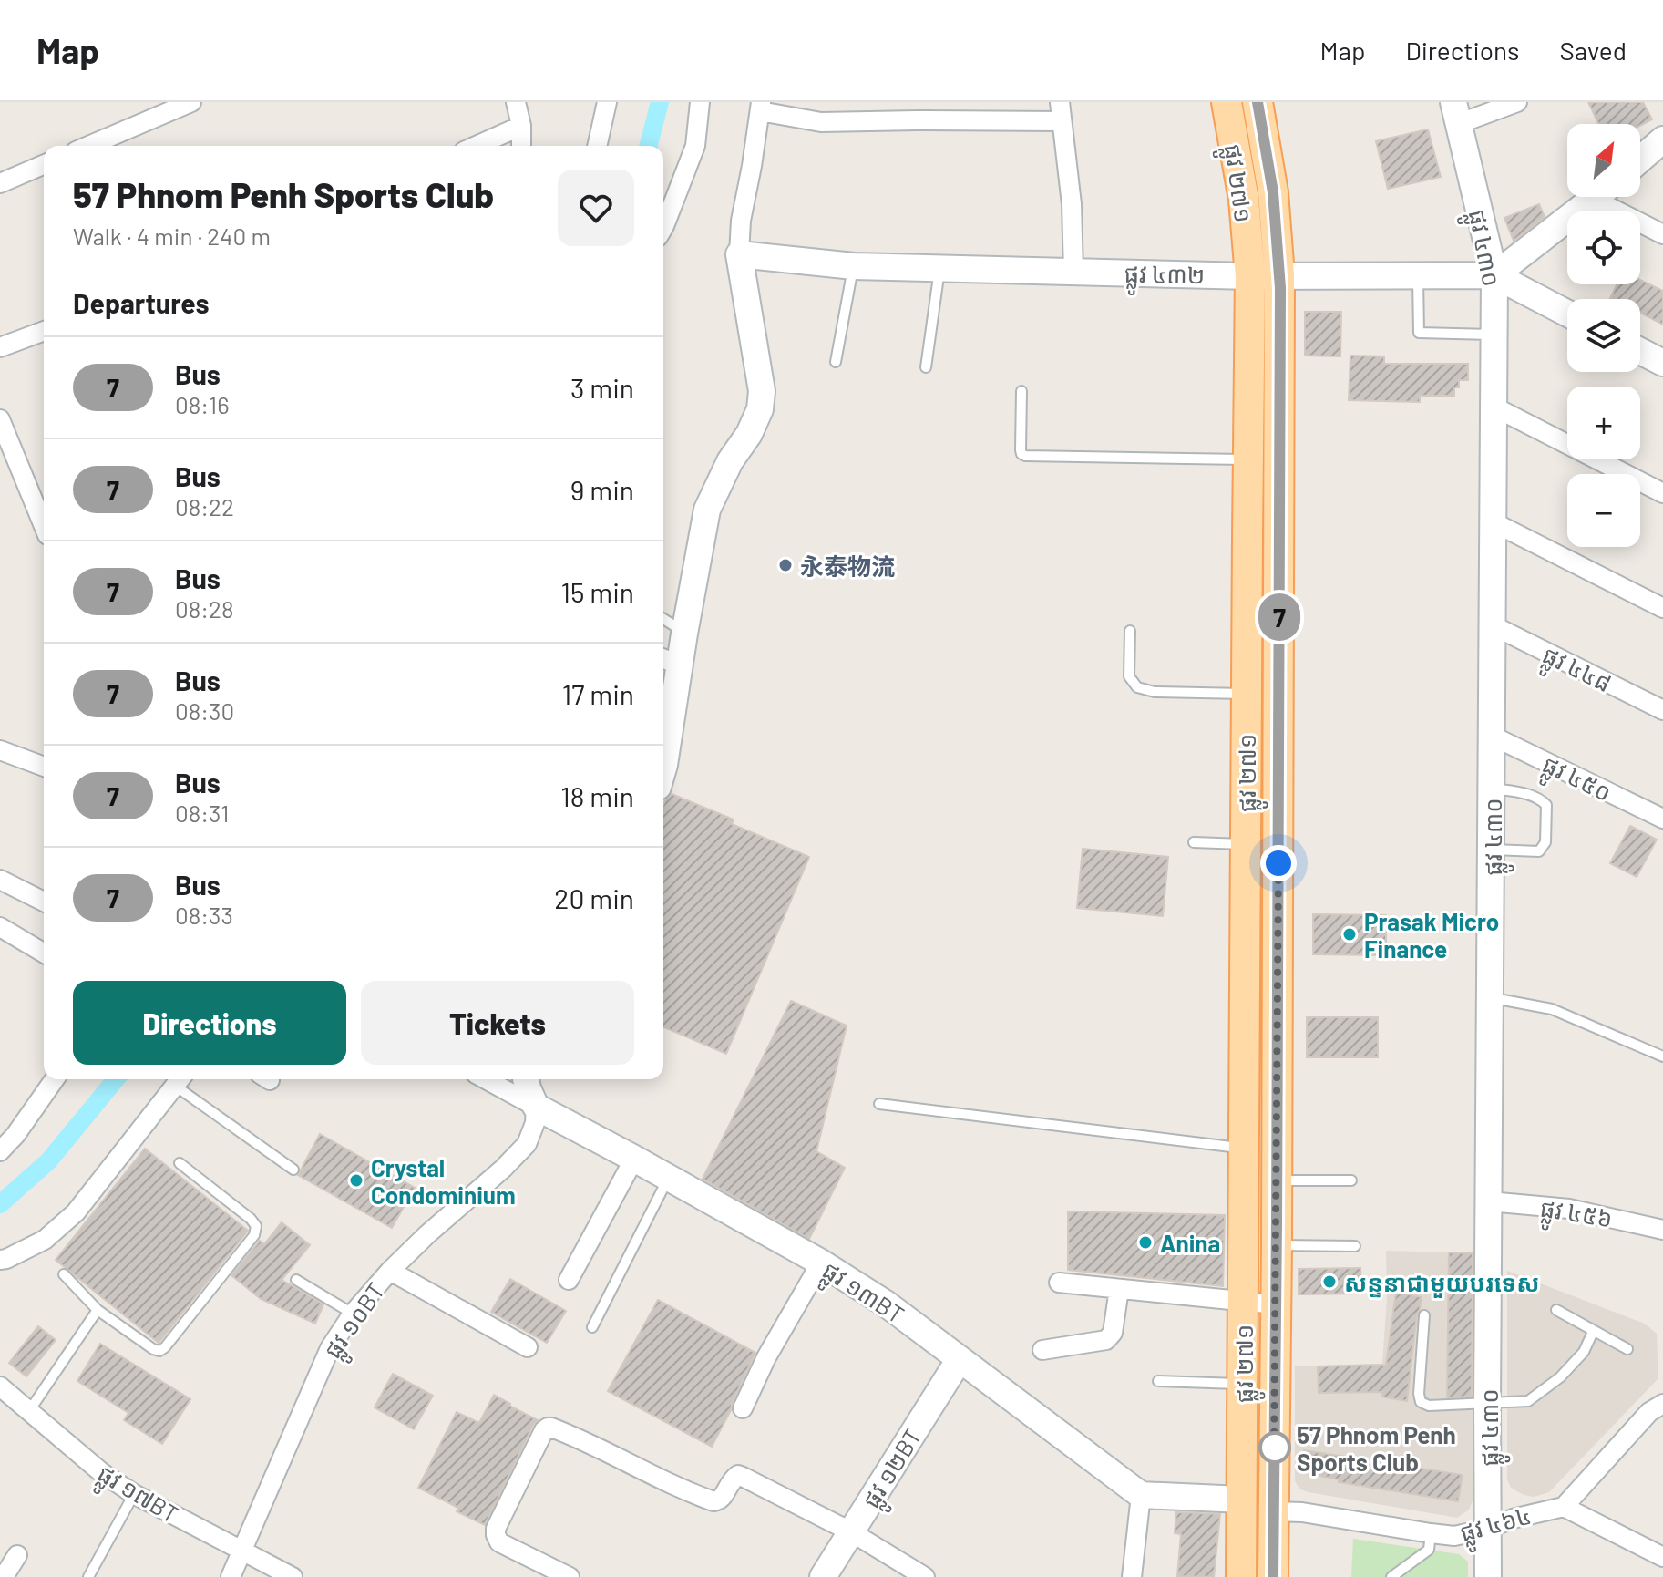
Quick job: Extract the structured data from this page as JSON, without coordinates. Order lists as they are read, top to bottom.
{
  "streets": {
    "main road": ["ផ្លូវ ២៧១"],
    "street": [
      "ផ្លូវ ៤៣០",
      "ផ្លូវ ៤៣២",
      "ផ្លូវ ៤៤៨",
      "ផ្លូវ ៤៥០",
      "ផ្លូវ ៤៥៦",
      "ផ្លូវ ១៣BT",
      "ផ្លូវ ១០BT",
      "ផ្លូវ ១២BT",
      "ផ្លូវ ១៧BT",
      "ផ្លូវ ៤៦៤"
    ]
  },
  "crossings": [
    ["ផ្លូវ ២៧១", "ផ្លូវ ៤៣២"],
    ["ផ្លូវ ២៧១", "ផ្លូវ ៤៦៤"],
    ["ផ្លូវ ៤៣០", "ផ្លូវ ៤៣២"],
    ["ផ្លូវ ៤៣០", "ផ្លូវ ៤៤៨"],
    ["ផ្លូវ ៤៣០", "ផ្លូវ ៤៥០"],
    ["ផ្លូវ ៤៣០", "ផ្លូវ ៤៥៦"],
    ["ផ្លូវ ៤៣០", "ផ្លូវ ៤៦៤"],
    ["ផ្លូវ ១៣BT", "ផ្លូវ ១០BT"],
    ["ផ្លូវ ១៣BT", "ផ្លូវ ១២BT"],
    ["ផ្លូវ ១០BT", "ផ្លូវ ១៧BT"]
  ],
  "places": [
    "永泰物流",
    "Prasak Micro Finance",
    "Crystal Condominium",
    "Anina",
    "សន្ទនាជាមួយបរទេស",
    "57 Phnom Penh Sports Club"
  ],
  "lines": ["bus line 7"],
  "north": "top right",
  "page": {
    "header": "Map",
    "nav": ["Map", "Directions", "Saved"],
    "on_map": "7",
    "map_buttons": ["+", "−"],
    "heading": [
      ["57 Phnom Penh Sports Club", "Walk · 4 min · 240 m"],
      "Departures"
    ],
    "list": [
      {
        "mark": "7",
        "name": "Bus",
        "note": "08:16",
        "value": "3 min"
      },
      {
        "mark": "7",
        "name": "Bus",
        "note": "08:22",
        "value": "9 min"
      },
      {
        "mark": "7",
        "name": "Bus",
        "note": "08:28",
        "value": "15 min"
      },
      {
        "mark": "7",
        "name": "Bus",
        "note": "08:30",
        "value": "17 min"
      },
      {
        "mark": "7",
        "name": "Bus",
        "note": "08:31",
        "value": "18 min"
      },
      {
        "mark": "7",
        "name": "Bus",
        "note": "08:33",
        "value": "20 min"
      }
    ],
    "buttons": ["Directions", "Tickets"]
  }
}
